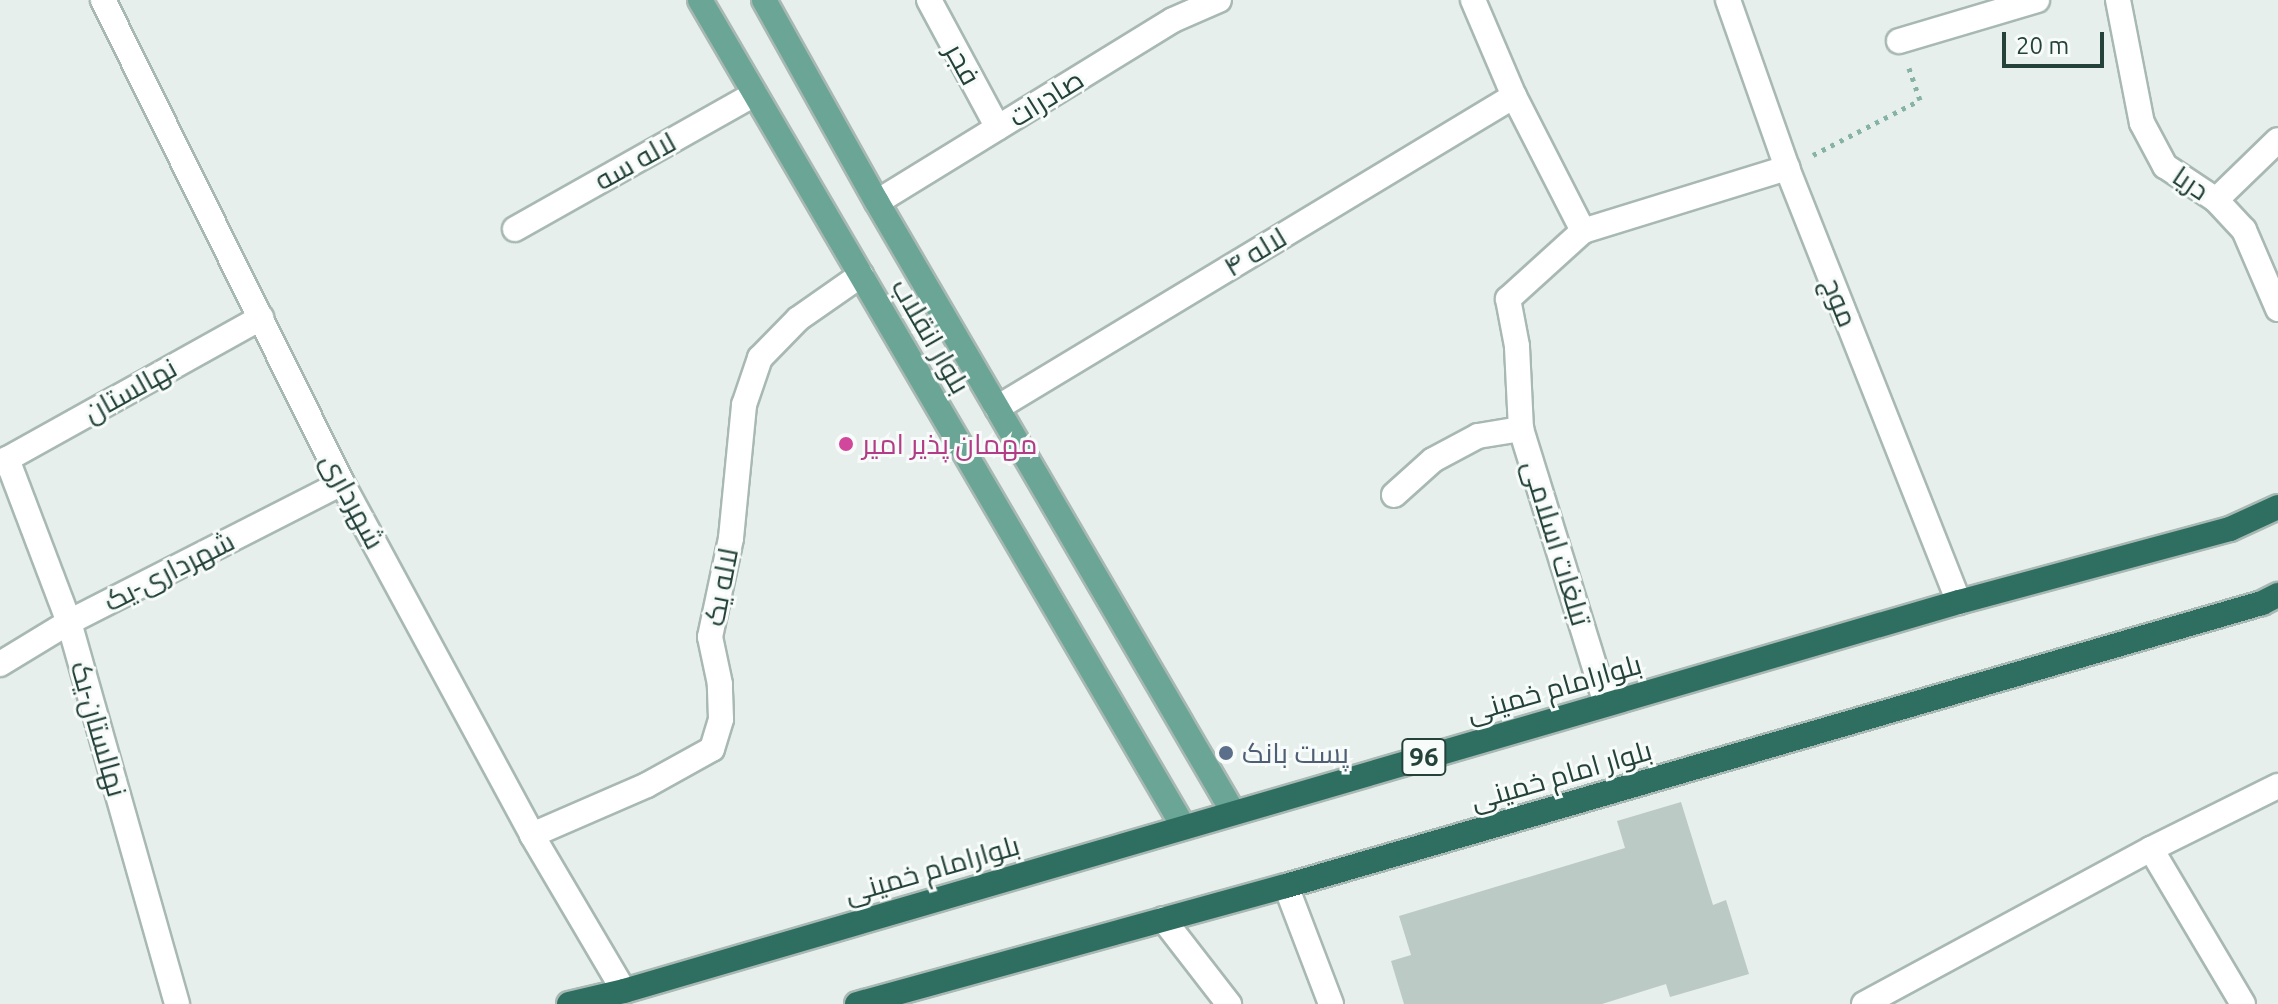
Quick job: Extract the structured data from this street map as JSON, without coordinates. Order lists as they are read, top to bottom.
{
  "streets": {
    "highway": ["بلوارامام خمینی", "96", "بلوار امام خمینی"],
    "main road": ["بلوار انقلاب"],
    "street": [
      "فجر",
      "صادرات",
      "لاله سه",
      "دریا",
      "لاله ۴",
      "موج",
      "نهالستان",
      "شهرداری",
      "تبلغات اسلامی",
      "شهرداری-یک",
      "لاله یک",
      "نهالستان-یک"
    ]
  },
  "crossings": [
    ["فجر", "صادرات"],
    ["صادرات", "بلوار انقلاب"],
    ["لاله سه", "بلوار انقلاب"],
    ["لاله ۴", "بلوار انقلاب"],
    ["موج", "بلوارامام خمینی"],
    ["بلوار انقلاب", "لاله یک"],
    ["بلوار انقلاب", "بلوارامام خمینی"],
    ["نهالستان", "شهرداری"],
    ["نهالستان", "نهالستان-یک"],
    ["شهرداری", "شهرداری-یک"],
    ["شهرداری", "لاله یک"],
    ["شهرداری", "بلوارامام خمینی"],
    ["تبلغات اسلامی", "بلوارامام خمینی"],
    ["شهرداری-یک", "نهالستان-یک"]
  ],
  "places": ["مهمان پذیر امیر", "پست بانک"],
  "scale_bar": "20 m"
}
